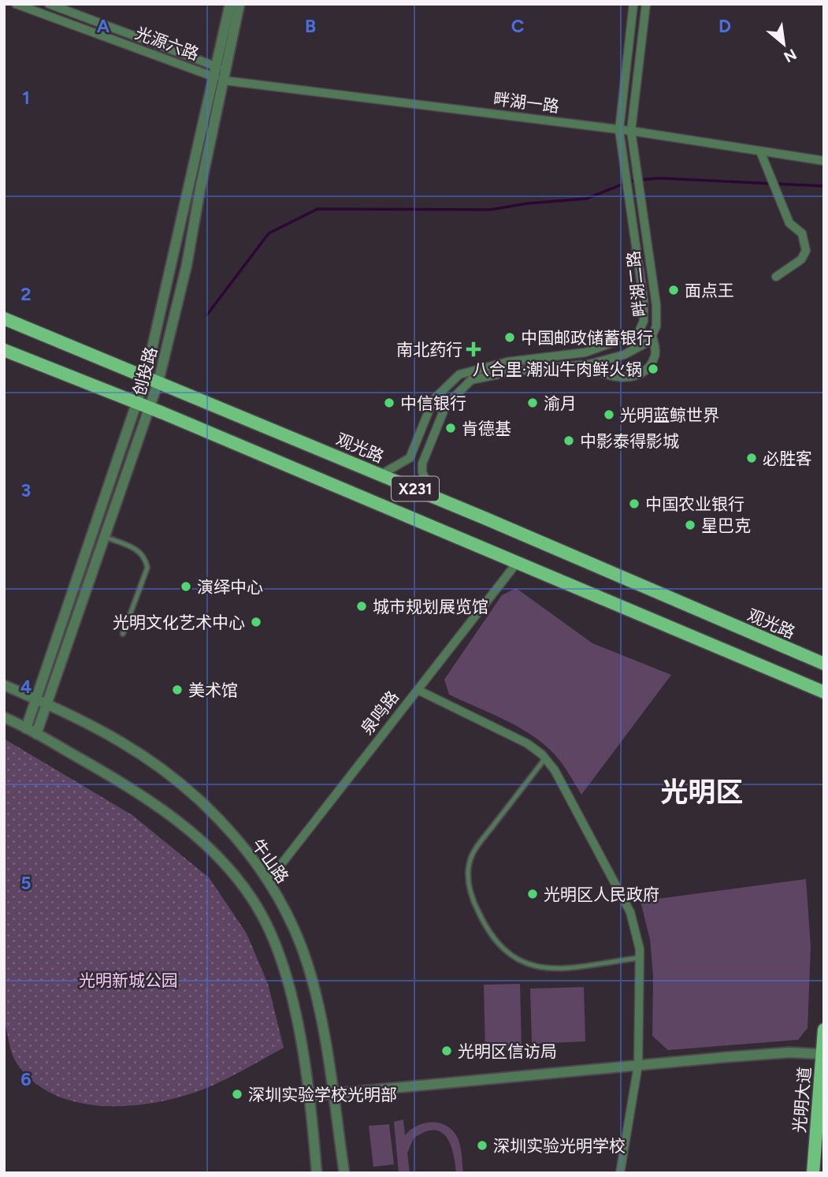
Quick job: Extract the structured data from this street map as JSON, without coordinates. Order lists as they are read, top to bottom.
{
  "streets": {
    "main road": ["观光路", "X231", "光明大道"],
    "street": [
      "光源六路",
      "畔湖一路",
      "畔湖二路",
      "创投路",
      "泉鸣路",
      "牛山路"
    ]
  },
  "crossings": [
    ["光源六路", "畔湖一路"],
    ["光源六路", "创投路"],
    ["畔湖一路", "畔湖二路"],
    ["畔湖一路", "创投路"],
    ["畔湖二路", "观光路"],
    ["创投路", "观光路"],
    ["创投路", "X231"],
    ["创投路", "牛山路"],
    ["X231", "泉鸣路"],
    ["泉鸣路", "牛山路"]
  ],
  "districts": ["光明区"],
  "parks": ["光明新城公园"],
  "places": {
    "other": [
      "面点王",
      "中国邮政储蓄银行",
      "八合里·潮汕牛肉鲜火锅",
      "中信银行",
      "渝月",
      "光明蓝鲸世界",
      "肯德基",
      "中影泰得影城",
      "必胜客",
      "中国农业银行",
      "星巴克",
      "演绎中心",
      "城市规划展览馆",
      "光明文化艺术中心",
      "美术馆",
      "光明区人民政府",
      "光明区信访局",
      "深圳实验学校光明部",
      "深圳实验光明学校"
    ],
    "health": ["南北药行"]
  },
  "north": "bottom right",
  "grid": {
    "columns": [
      "A",
      "B",
      "C",
      "D"
    ],
    "rows": [
      "1",
      "2",
      "3",
      "4",
      "5",
      "6"
    ]
  }
}
